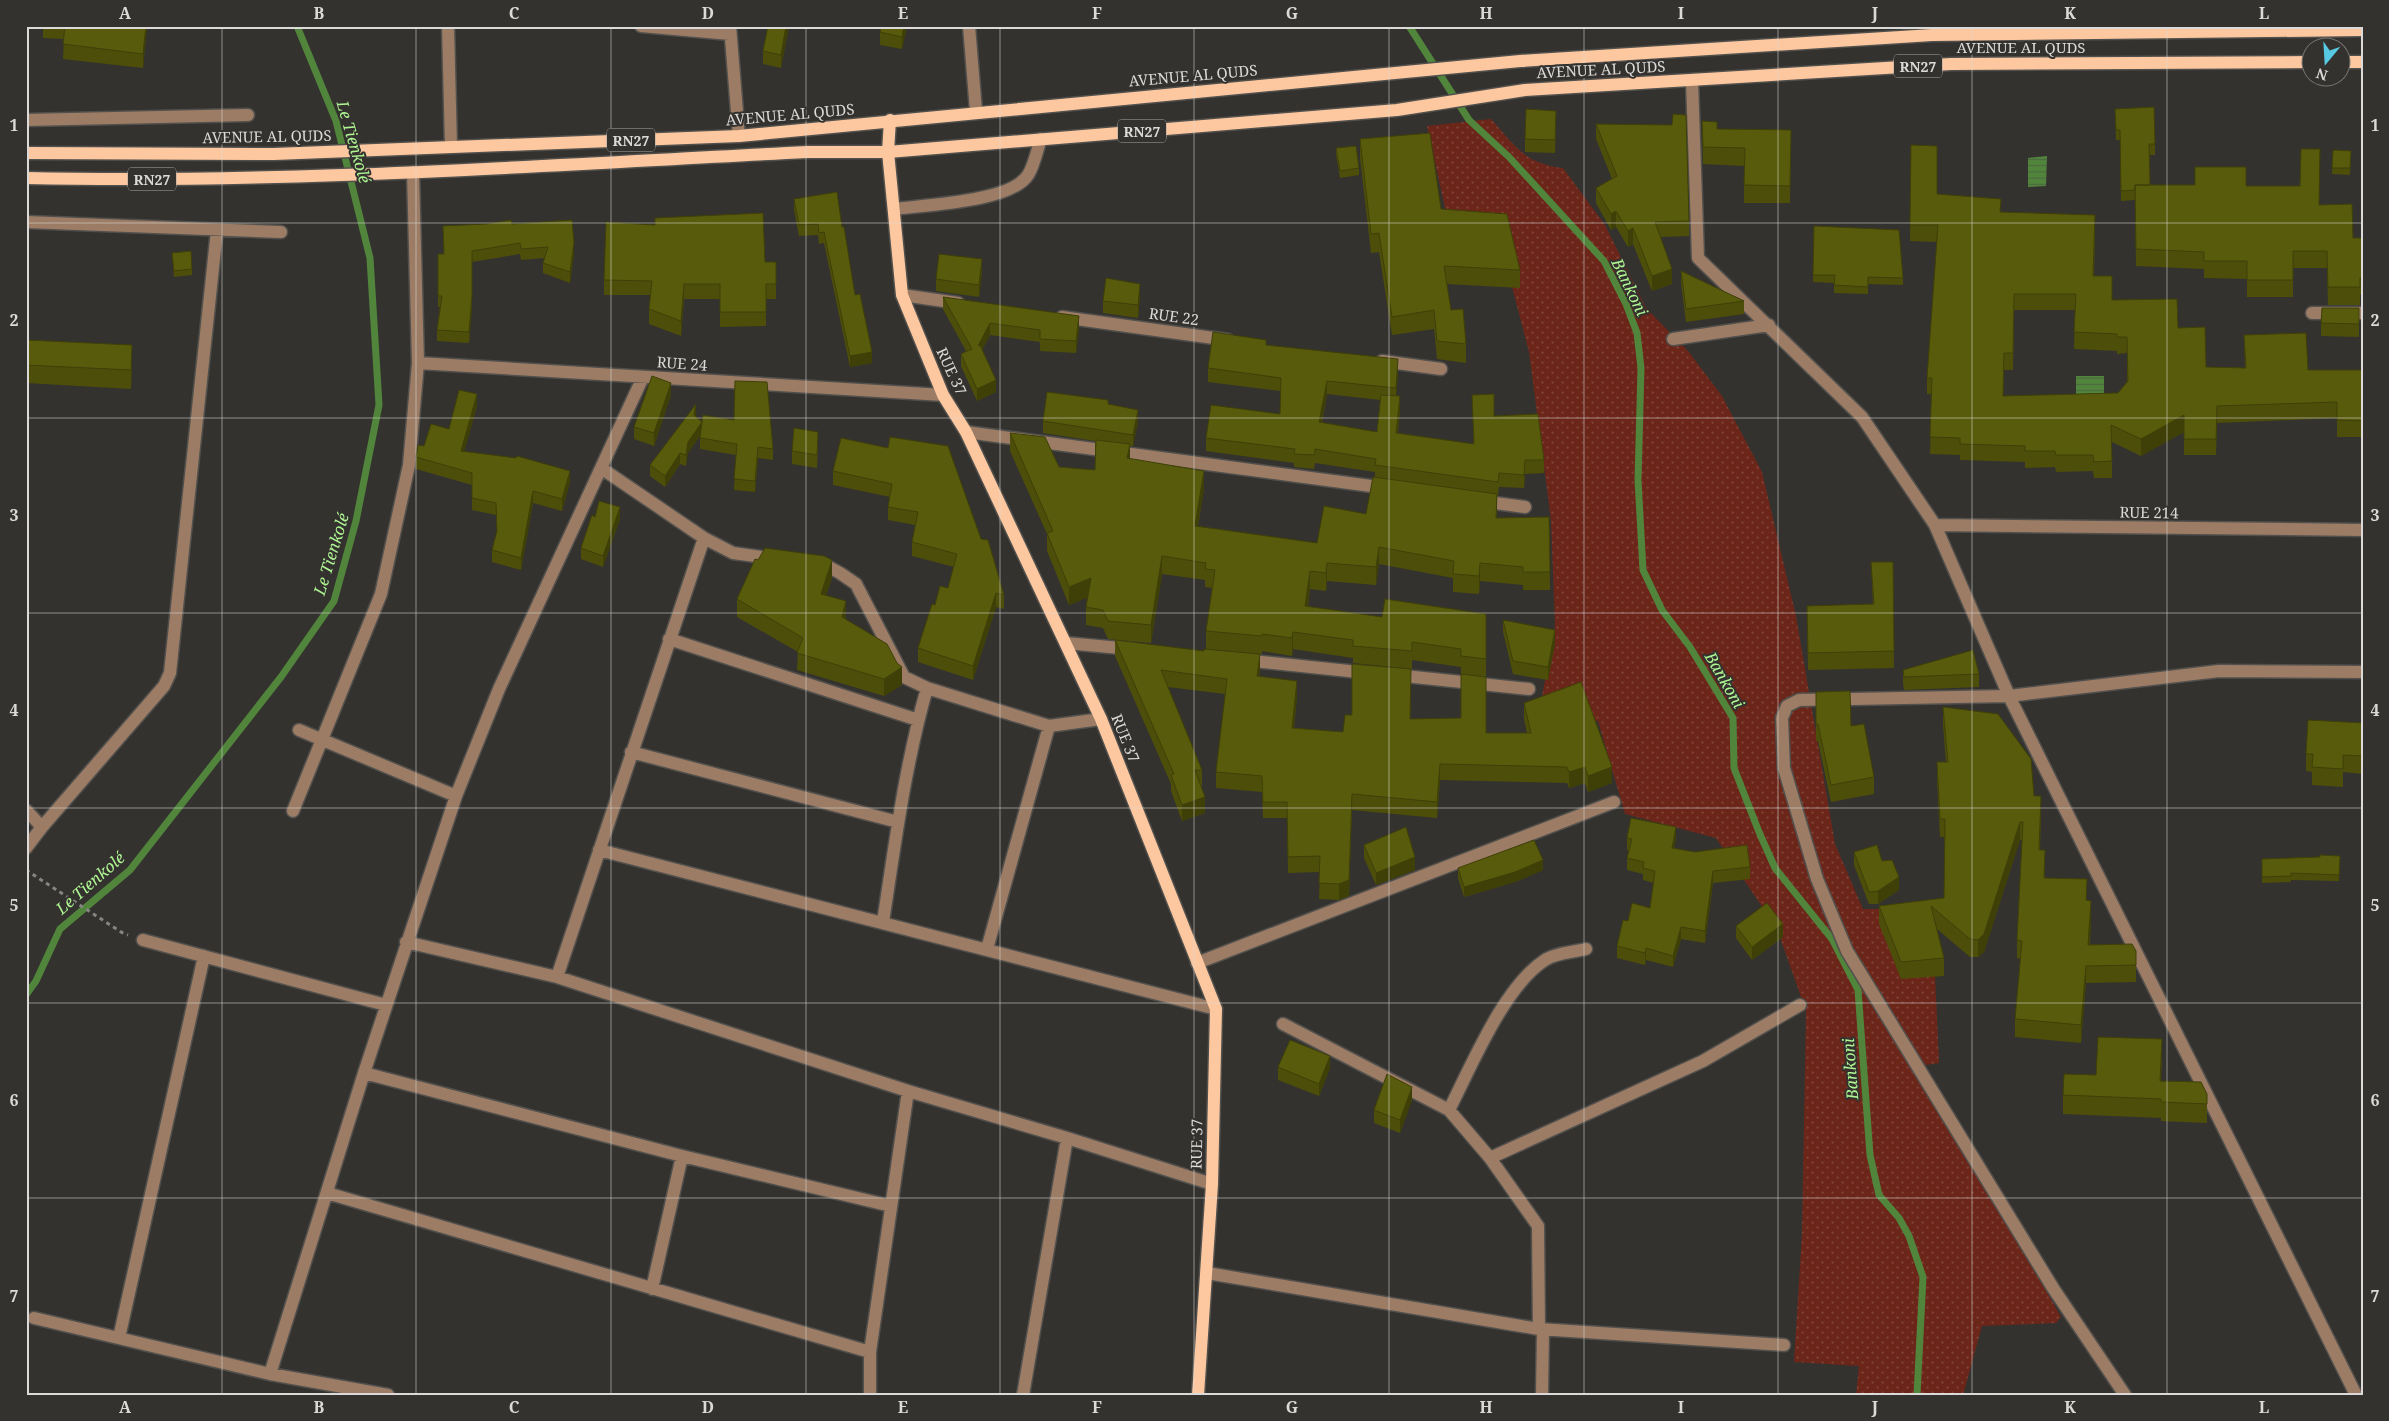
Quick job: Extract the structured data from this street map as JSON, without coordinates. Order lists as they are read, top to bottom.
{
  "streets": {
    "main road": ["AVENUE AL QUDS", "RN27", "RUE 37"],
    "street": ["RUE 22", "RUE 24", "RUE 214"]
  },
  "crossings": [
    ["AVENUE AL QUDS", "RUE 37"],
    ["RUE 24", "RUE 37"]
  ],
  "water": ["Le Tienkolé", "Bankoni"],
  "north": "bottom",
  "grid": {
    "columns": [
      "A",
      "B",
      "C",
      "D",
      "E",
      "F",
      "G",
      "H",
      "I",
      "J",
      "K",
      "L"
    ],
    "rows": [
      "1",
      "2",
      "3",
      "4",
      "5",
      "6",
      "7"
    ]
  }
}
